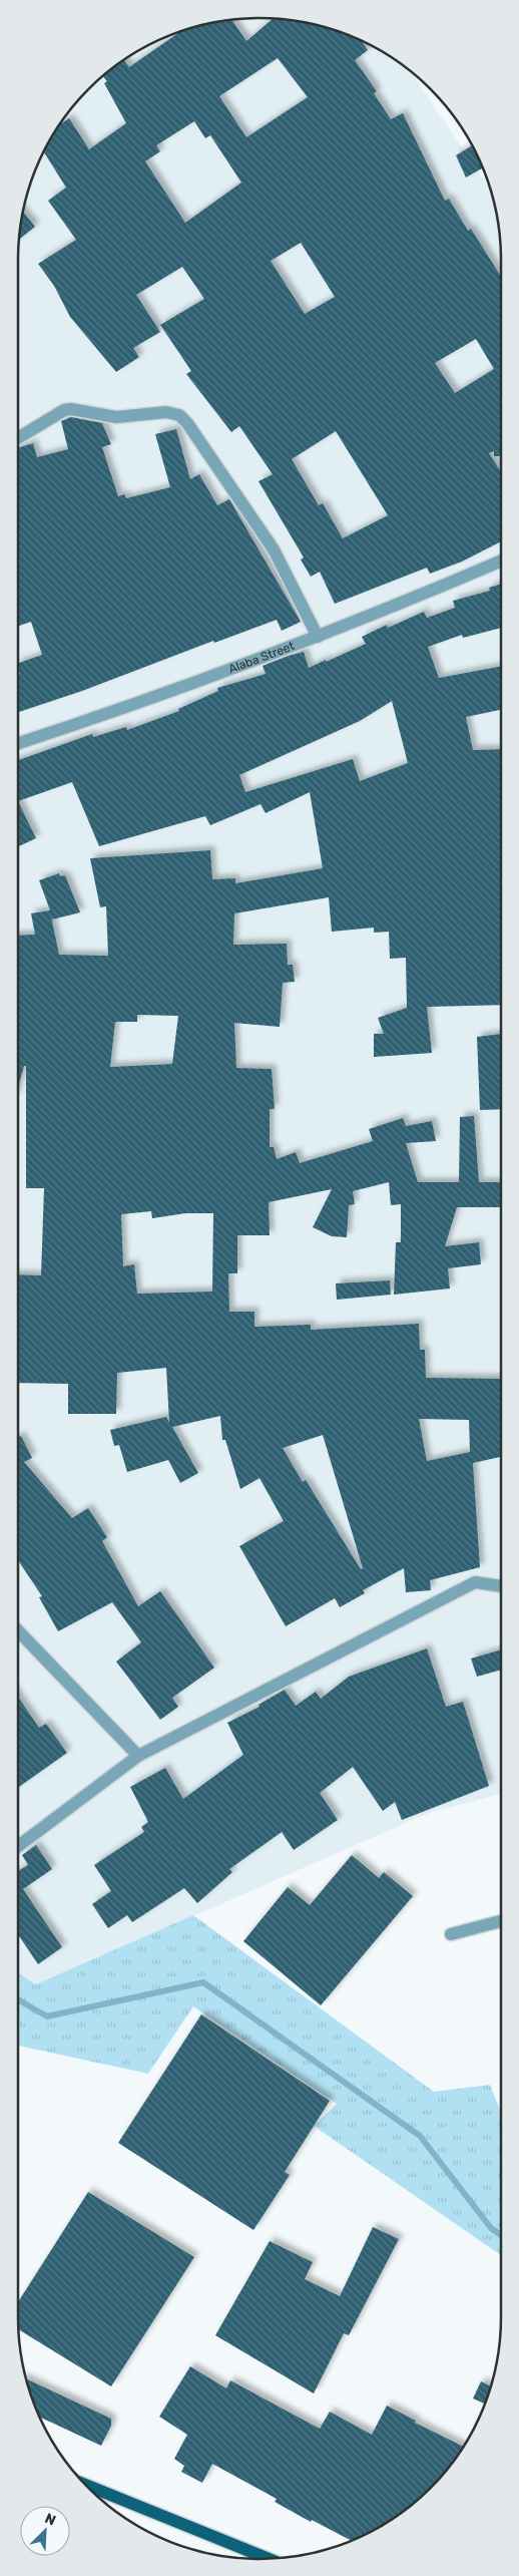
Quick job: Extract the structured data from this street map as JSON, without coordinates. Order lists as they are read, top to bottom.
{
  "streets": {
    "street": ["Alaba Street"]
  },
  "north": "top right"
}
